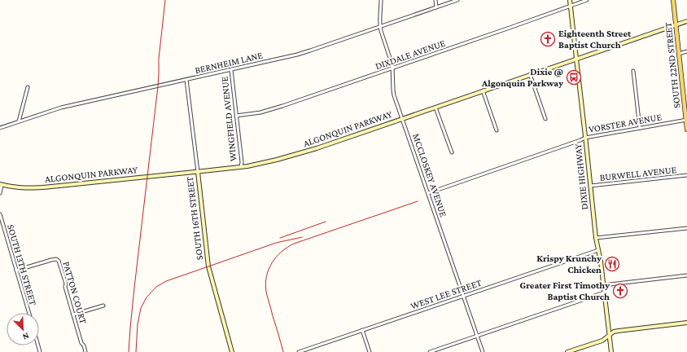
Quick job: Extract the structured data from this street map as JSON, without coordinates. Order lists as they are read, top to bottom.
{
  "streets": {
    "main road": [
      "SOUTH 22ND STREET",
      "ALGONQUIN PARKWAY",
      "DIXIE HIGHWAY",
      "SOUTH 16TH STREET"
    ],
    "street": [
      "DIXDALE AVENUE",
      "BERNHEIM LANE",
      "WINGFIELD AVENUE",
      "VORSTER AVENUE",
      "BURWELL AVENUE",
      "MCCLOSKEY AVENUE",
      "SOUTH 13TH STREET",
      "PATTON COURT",
      "WEST LEE STREET"
    ]
  },
  "crossings": [
    ["DIXDALE AVENUE", "WINGFIELD AVENUE"],
    ["DIXDALE AVENUE", "MCCLOSKEY AVENUE"],
    ["DIXDALE AVENUE", "DIXIE HIGHWAY"],
    ["BERNHEIM LANE", "WINGFIELD AVENUE"],
    ["BERNHEIM LANE", "MCCLOSKEY AVENUE"],
    ["BERNHEIM LANE", "SOUTH 16TH STREET"],
    ["SOUTH 22ND STREET", "VORSTER AVENUE"],
    ["SOUTH 22ND STREET", "ALGONQUIN PARKWAY"],
    ["WINGFIELD AVENUE", "ALGONQUIN PARKWAY"],
    ["VORSTER AVENUE", "MCCLOSKEY AVENUE"],
    ["VORSTER AVENUE", "DIXIE HIGHWAY"],
    ["ALGONQUIN PARKWAY", "MCCLOSKEY AVENUE"],
    ["ALGONQUIN PARKWAY", "DIXIE HIGHWAY"],
    ["ALGONQUIN PARKWAY", "SOUTH 16TH STREET"],
    ["BURWELL AVENUE", "DIXIE HIGHWAY"],
    ["MCCLOSKEY AVENUE", "WEST LEE STREET"],
    ["DIXIE HIGHWAY", "WEST LEE STREET"],
    ["SOUTH 13TH STREET", "PATTON COURT"]
  ],
  "places": {
    "church": ["Eighteenth Street Baptist Church", "Greater First Timothy Baptist Church"],
    "bus stop": ["Dixie @ Algonquin Parkway"],
    "restaurant": ["Krispy Krunchy Chicken"]
  },
  "north": "bottom right"
}
